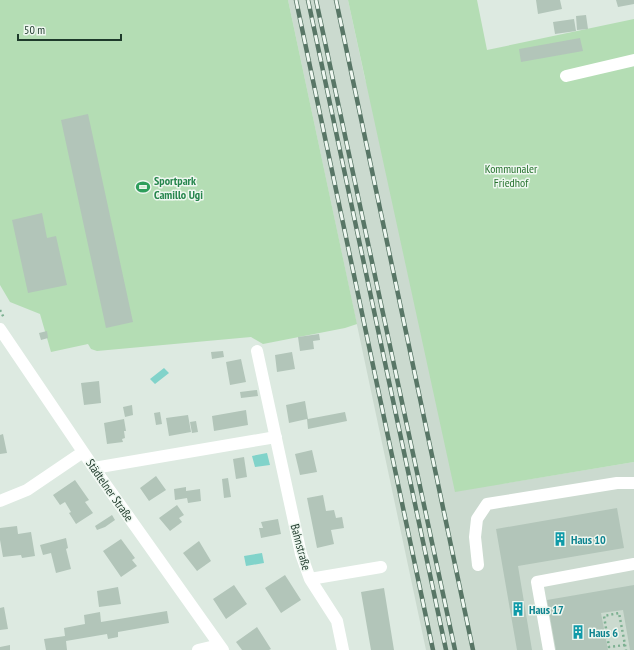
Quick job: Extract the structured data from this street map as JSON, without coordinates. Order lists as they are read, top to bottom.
{
  "streets": {
    "street": ["Städtelner Straße", "Bahnstraße"]
  },
  "parks": ["Kommunaler Friedhof"],
  "places": {
    "sports": ["Sportpark Camillo Ugi"],
    "building": ["Haus 10", "Haus 17", "Haus 6"]
  },
  "scale_bar": "50 m"
}
